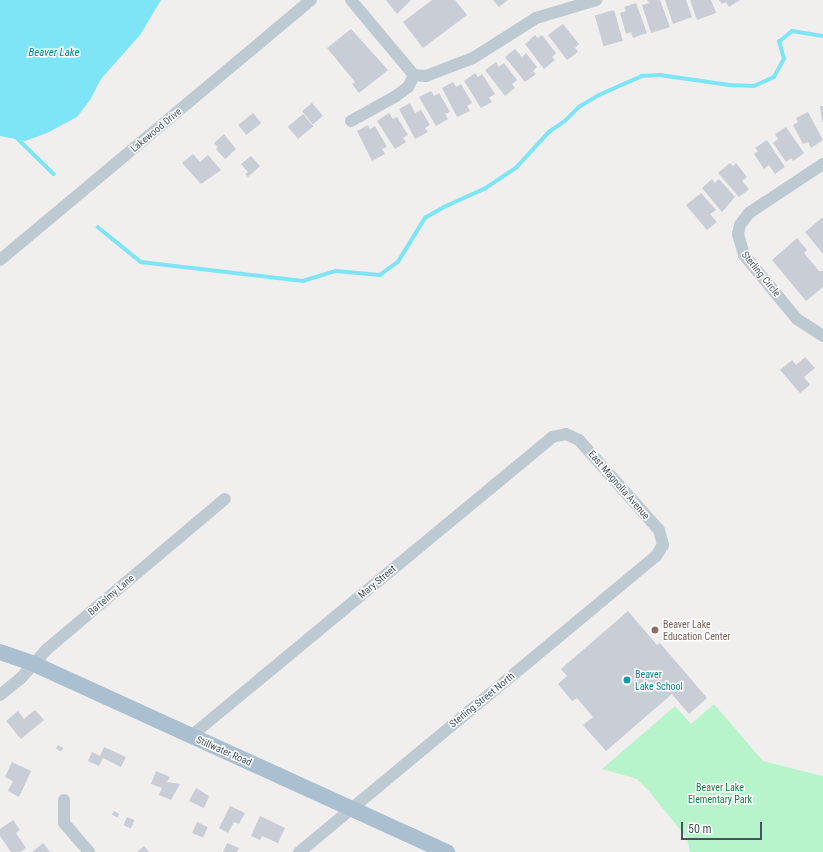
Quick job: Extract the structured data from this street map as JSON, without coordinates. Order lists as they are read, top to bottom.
{
  "streets": {
    "main road": ["Stillwater Road"],
    "street": [
      "Lakewood Drive",
      "Sterling Circle",
      "East Magnolia Avenue",
      "Mary Street",
      "Bartelmy Lane",
      "Sterling Street North"
    ]
  },
  "crossings": [
    ["East Magnolia Avenue", "Mary Street"],
    ["East Magnolia Avenue", "Sterling Street North"],
    ["Mary Street", "Stillwater Road"],
    ["Bartelmy Lane", "Stillwater Road"],
    ["Sterling Street North", "Stillwater Road"]
  ],
  "water": ["Beaver Lake"],
  "parks": ["Beaver Lake Elementary Park"],
  "places": ["Beaver Lake Education Center", "Beaver Lake School"],
  "scale_bar": "50 m"
}
